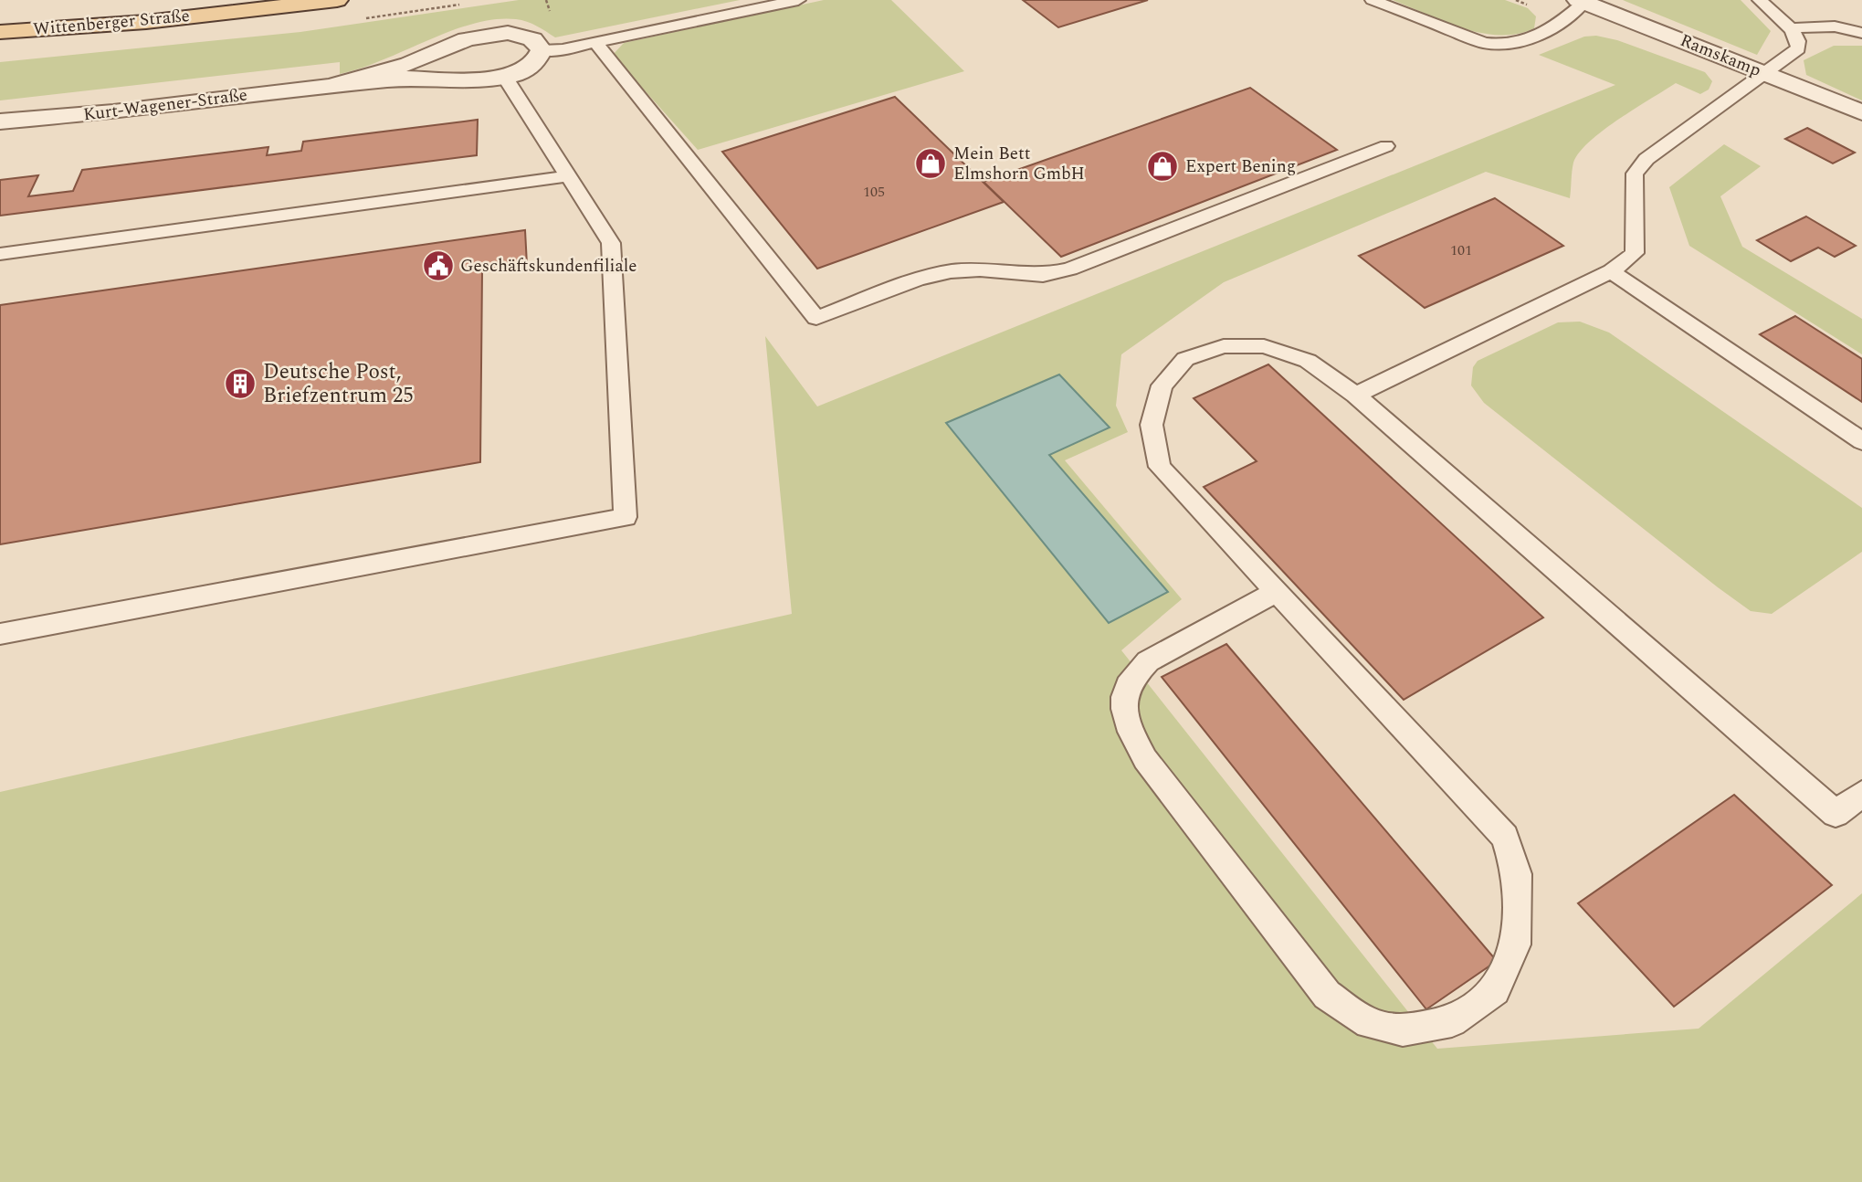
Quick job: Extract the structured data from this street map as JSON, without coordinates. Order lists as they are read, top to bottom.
{
  "streets": {
    "main road": ["Wittenberger Straße"],
    "street": ["Ramskamp", "Kurt-Wagener-Straße"]
  },
  "places": {
    "shop": ["Mein Bett Elmshorn GmbH", "Expert Bening"],
    "public building": ["Geschäftskundenfiliale"],
    "building": ["Deutsche Post, Briefzentrum 25"]
  },
  "house_numbers": ["105", "101"]
}
